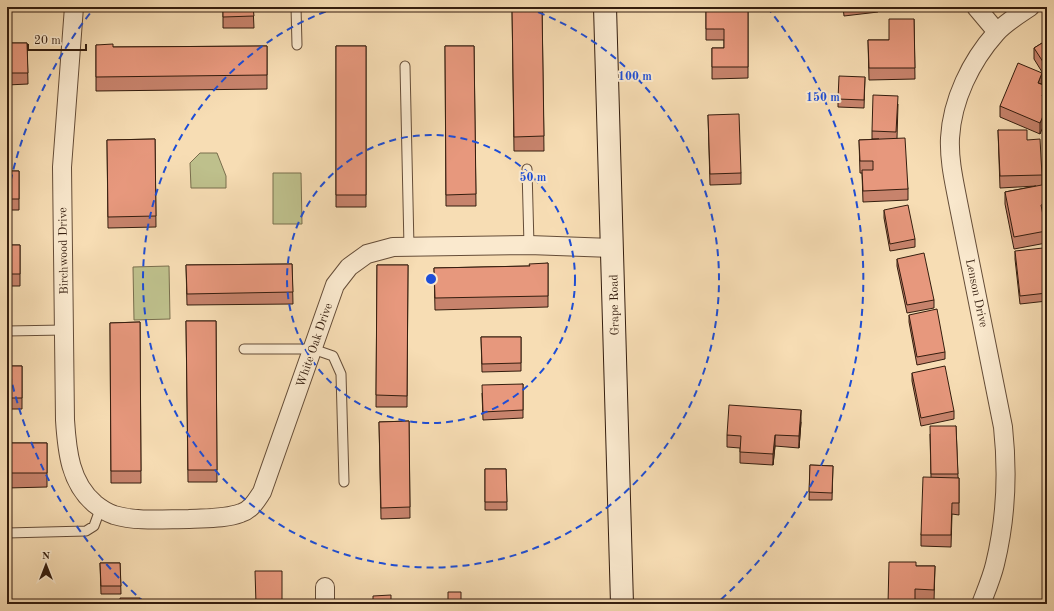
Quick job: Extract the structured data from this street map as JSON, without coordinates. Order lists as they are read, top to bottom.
{
  "streets": {
    "main road": ["Grape Road"],
    "street": ["Birchwood Drive", "Lenson Drive", "White Oak Drive"]
  },
  "crossings": [
    ["Birchwood Drive", "White Oak Drive"],
    ["Grape Road", "White Oak Drive"]
  ],
  "scale_bar": "20 m",
  "north": "top",
  "rings": ["100 m", "150 m", "50 m"]
}
